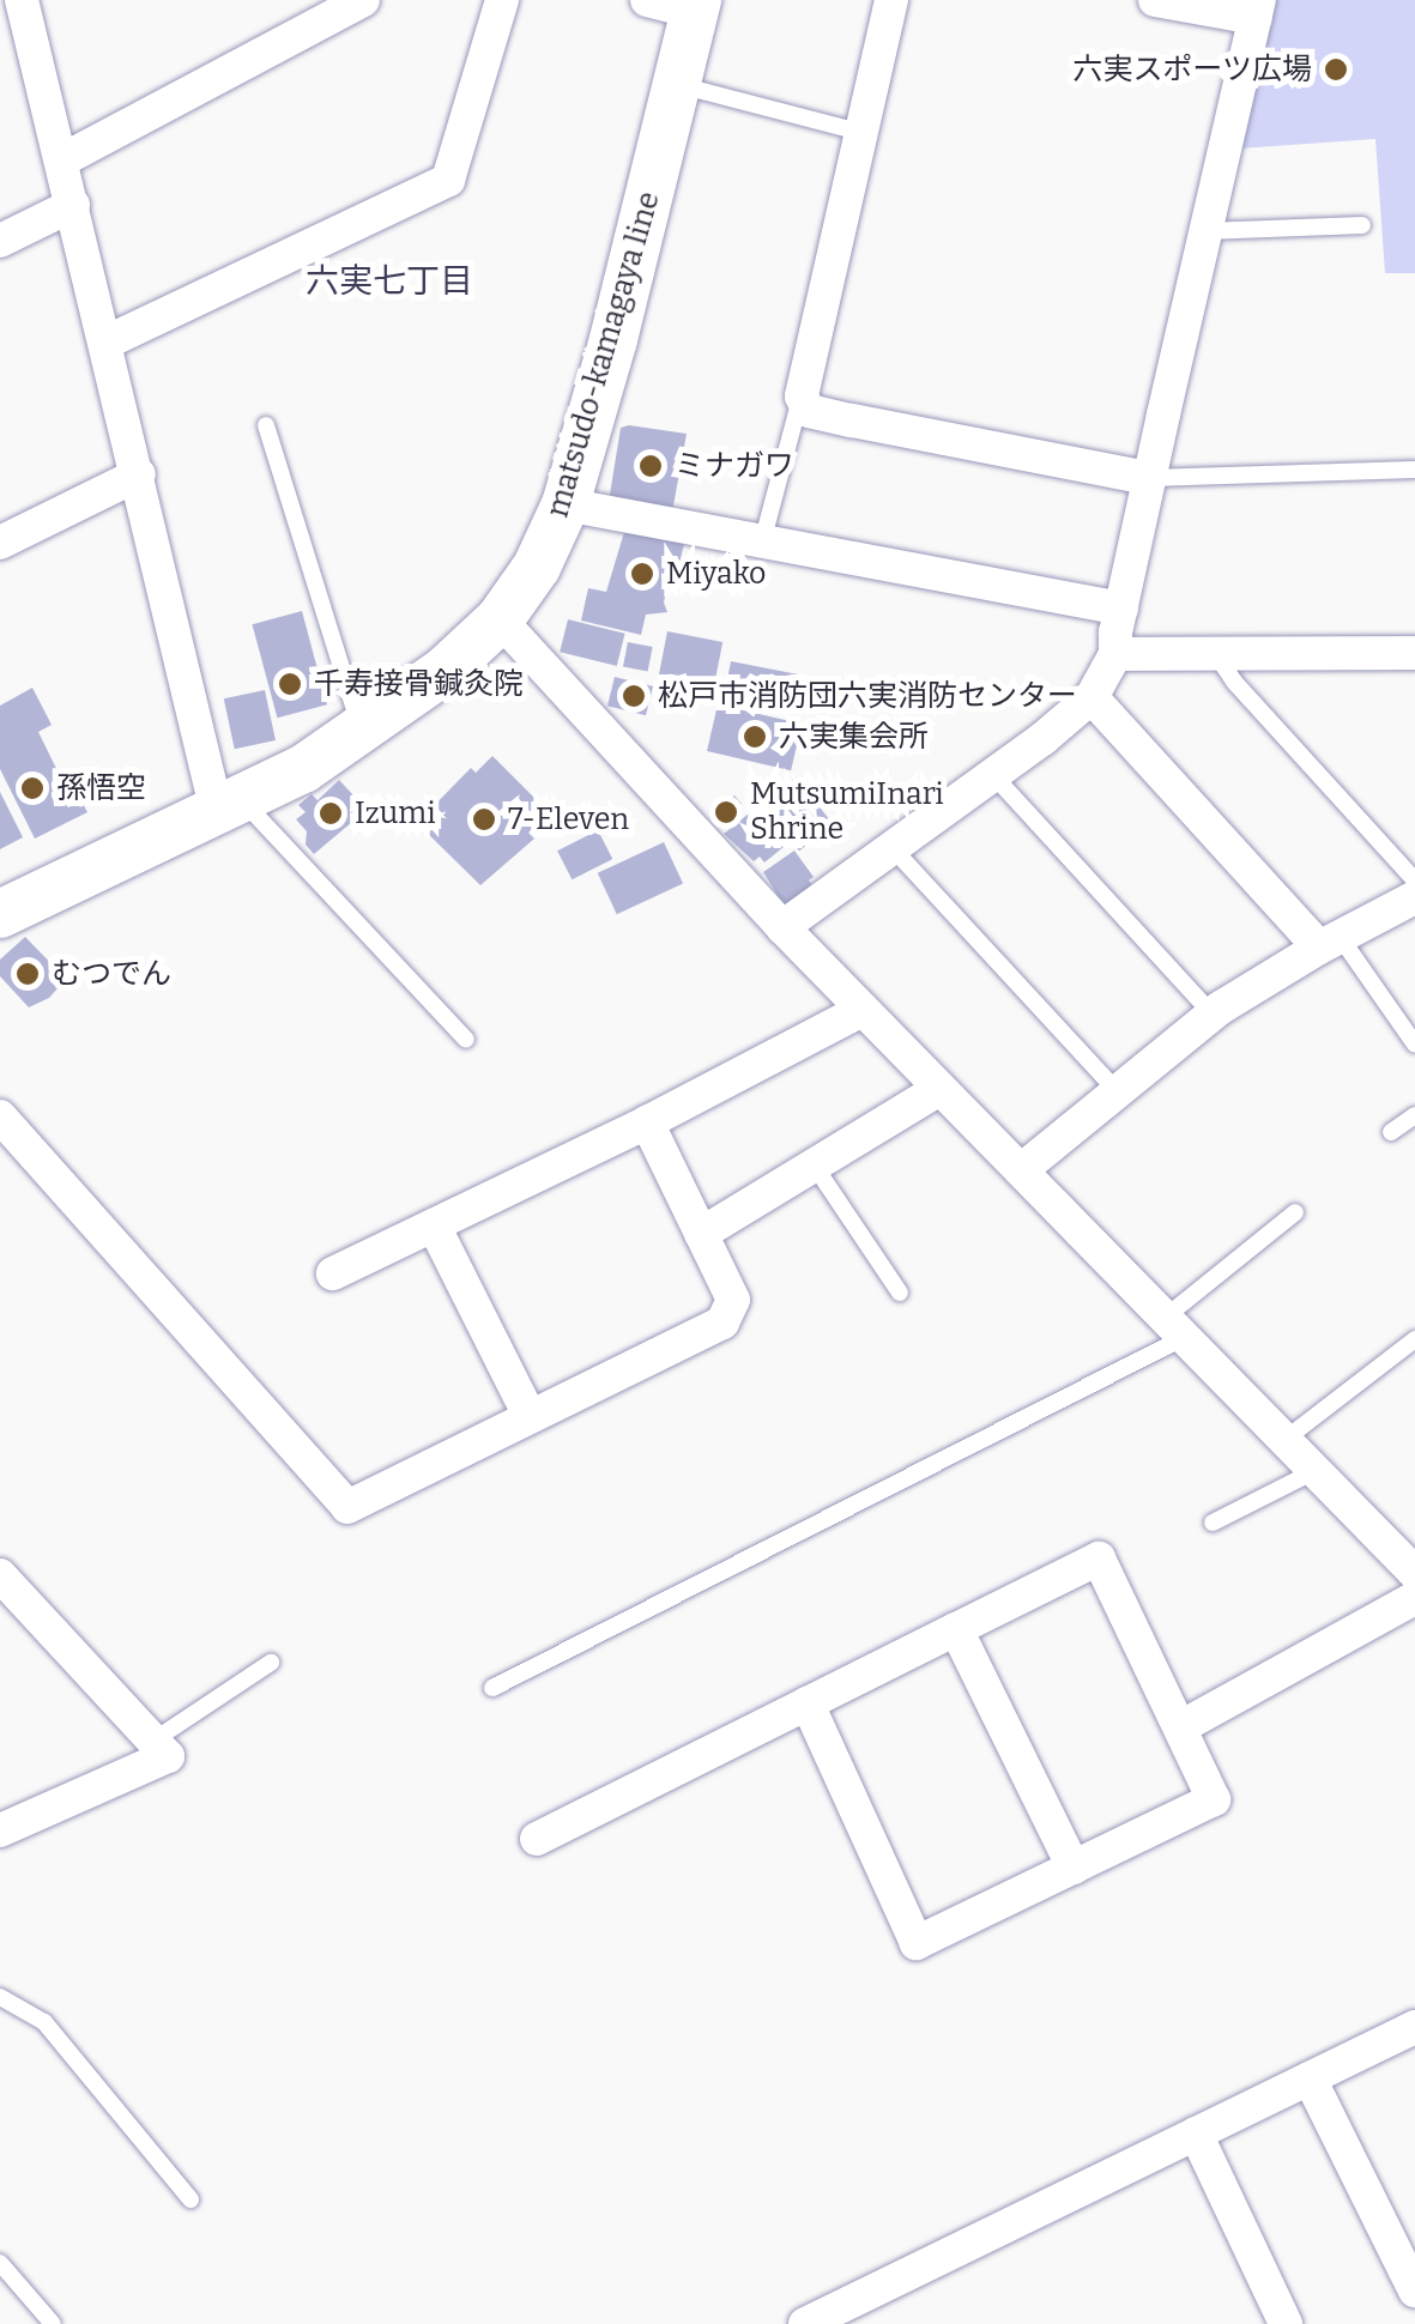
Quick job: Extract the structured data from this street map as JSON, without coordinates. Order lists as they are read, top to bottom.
{
  "streets": {
    "main road": ["matsudo-kamagaya line"]
  },
  "districts": ["六実七丁目"],
  "places": [
    "六実スポーツ広場",
    "ミナガワ",
    "Miyako",
    "千寿接骨鍼灸院",
    "松戸市消防団六実消防センター",
    "六実集会所",
    "孫悟空",
    "MutsumiInari Shrine",
    "Izumi",
    "7-Eleven",
    "むつでん"
  ]
}
